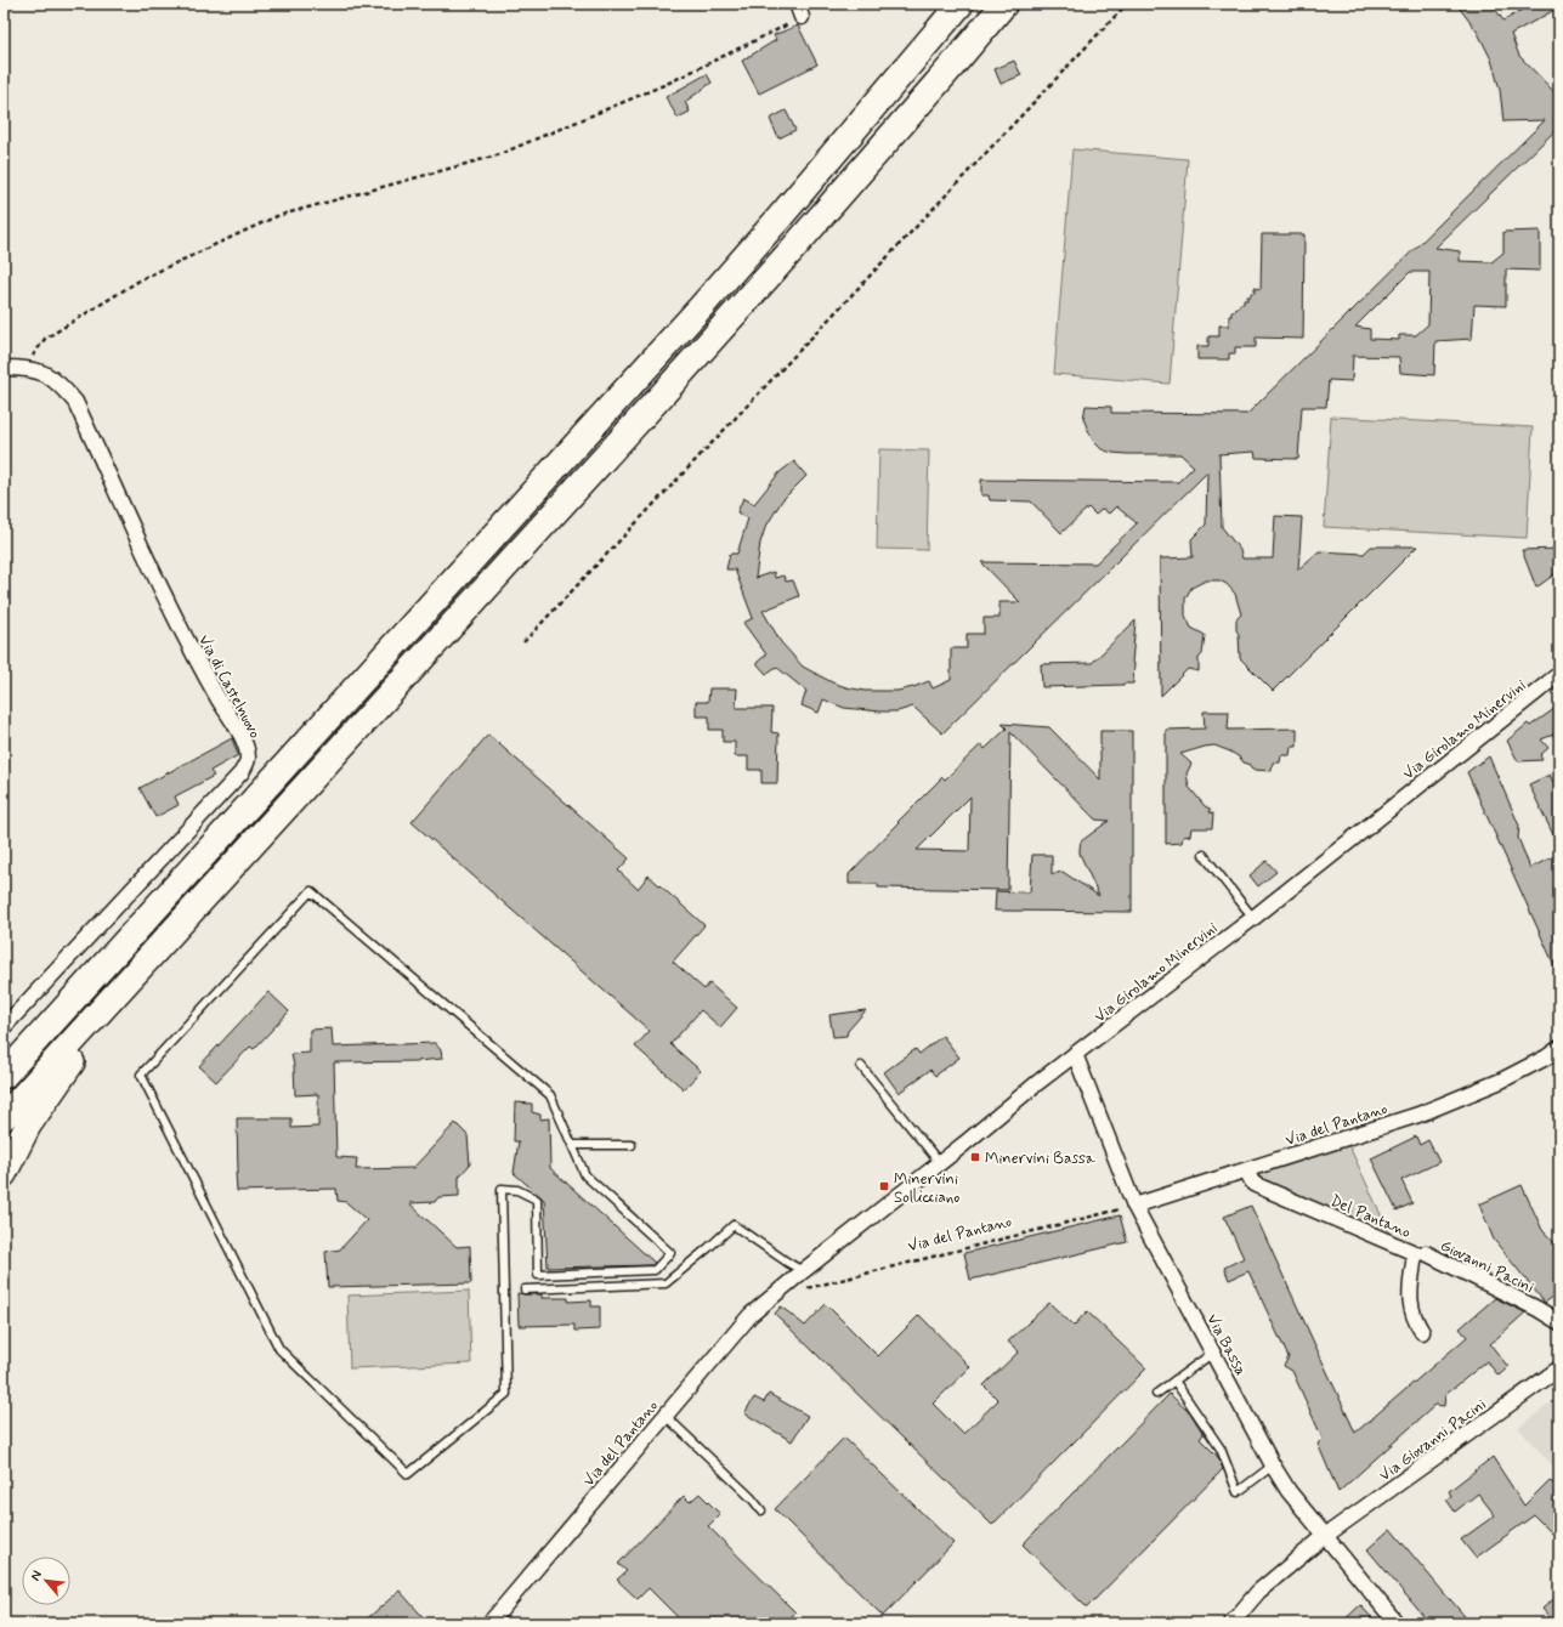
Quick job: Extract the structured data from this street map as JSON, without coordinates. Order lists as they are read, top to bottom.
{
  "streets": {
    "street": [
      "Via di Castelnuovo",
      "Via Girolamo Minervini",
      "Via del Pantano",
      "Del Pantano",
      "Giovanni Pacini",
      "Via Bassa",
      "Via Giovanni Pacini"
    ]
  },
  "crossings": [
    ["Via Girolamo Minervini", "Via del Pantano"],
    ["Via Girolamo Minervini", "Via Bassa"],
    ["Via del Pantano", "Del Pantano"],
    ["Via del Pantano", "Via Bassa"],
    ["Via Bassa", "Via Giovanni Pacini"]
  ],
  "places": {
    "transit": ["Minervini Bassa", "Minervini Sollicciano"]
  },
  "north": "top left"
}
